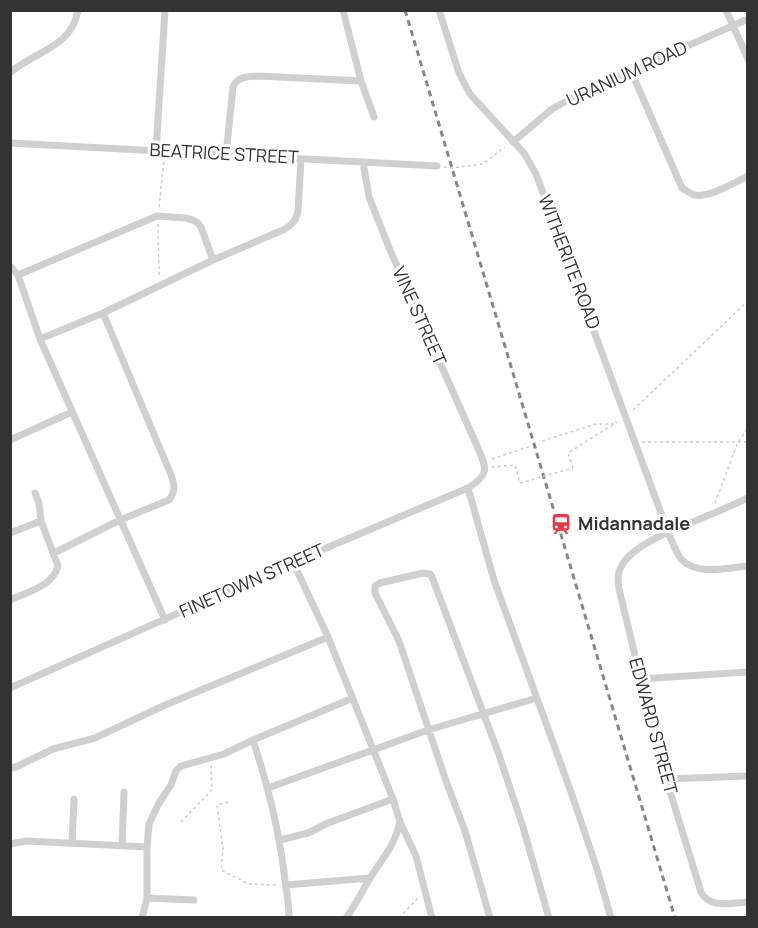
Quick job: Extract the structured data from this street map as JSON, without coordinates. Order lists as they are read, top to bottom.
{
  "streets": {
    "street": [
      "URANIUM ROAD",
      "BEATRICE STREET",
      "WITHERITE ROAD",
      "VINE STREET",
      "FINETOWN STREET",
      "EDWARD STREET"
    ]
  },
  "crossings": [
    ["URANIUM ROAD", "WITHERITE ROAD"],
    ["BEATRICE STREET", "VINE STREET"],
    ["WITHERITE ROAD", "EDWARD STREET"],
    ["VINE STREET", "FINETOWN STREET"]
  ],
  "places": {
    "station": ["Midannadale"]
  }
}
